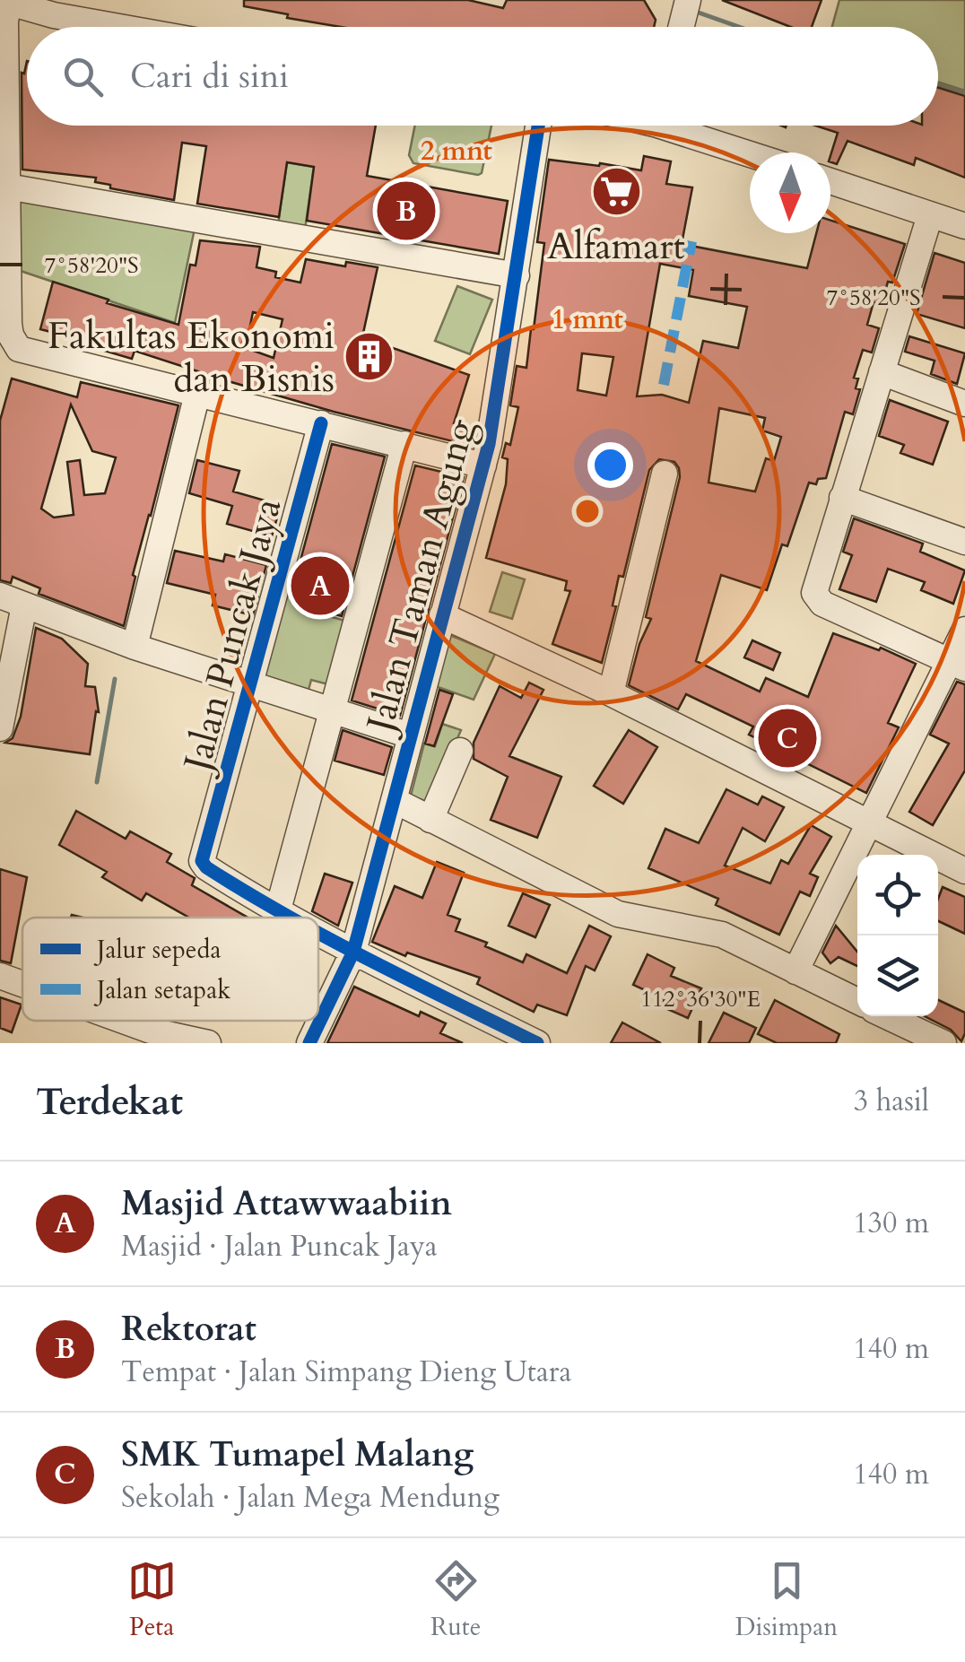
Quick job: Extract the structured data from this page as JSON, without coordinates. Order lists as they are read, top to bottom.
{
  "streets": {
    "street": ["Jalan Taman Agung", "Jalan Puncak Jaya"]
  },
  "places": {
    "supermarket": ["Alfamart"],
    "building": ["Fakultas Ekonomi dan Bisnis"]
  },
  "legend": ["Jalur sepeda", "Jalan setapak"],
  "north": "bottom",
  "page": {
    "search": "Cari di sini",
    "pins": ["B", "A", "C"],
    "heading": ["Terdekat", "3 hasil"],
    "list": [
      {
        "mark": "A",
        "name": "Masjid Attawwaabiin",
        "note": "Masjid · Jalan Puncak Jaya",
        "value": "130 m"
      },
      {
        "mark": "B",
        "name": "Rektorat",
        "note": "Tempat · Jalan Simpang Dieng Utara",
        "value": "140 m"
      },
      {
        "mark": "C",
        "name": "SMK Tumapel Malang",
        "note": "Sekolah · Jalan Mega Mendung",
        "value": "140 m"
      }
    ],
    "nav": ["Peta", "Rute", "Disimpan"]
  },
  "coordinates": ["7°58'20\"S", "112°36'30\"E"],
  "rings": ["2 mnt", "1 mnt"]
}
